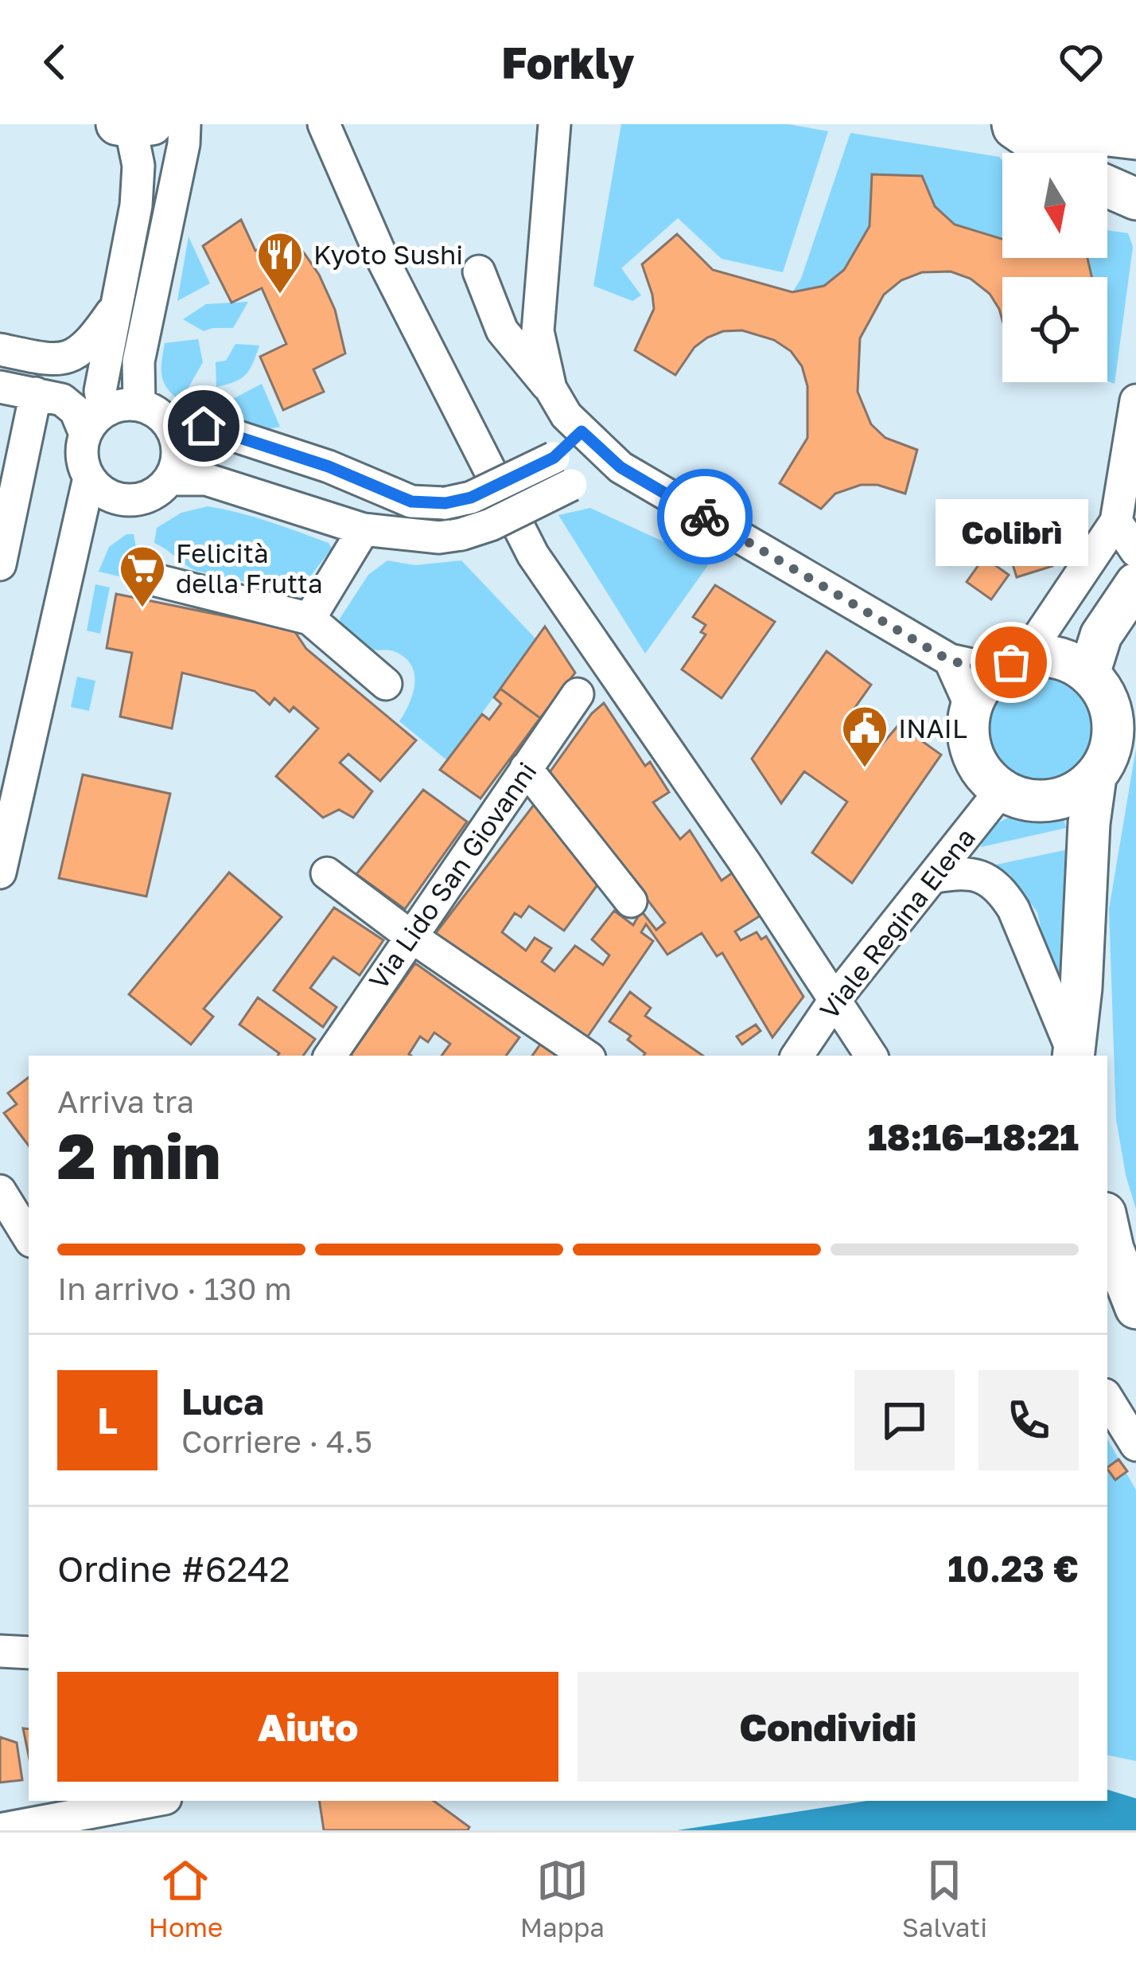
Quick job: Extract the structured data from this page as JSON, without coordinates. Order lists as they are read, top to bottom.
{
  "streets": {
    "street": ["Via Lido San Giovanni", "Viale Regina Elena"]
  },
  "places": {
    "restaurant": ["Kyoto Sushi"],
    "supermarket": ["Felicità della Frutta"],
    "other": ["Colibrì"],
    "public building": ["INAIL"]
  },
  "north": "bottom",
  "page": {
    "header": "Forkly",
    "bubble": "Colibrì",
    "heading": ["2 min", "Arriva tra", "18:16–18:21"],
    "panel": [
      "Luca",
      "Corriere · 4.5",
      "Ordine #6242",
      "10.23 €"
    ],
    "bar": "In arrivo · 130 m",
    "round": "L",
    "buttons": ["Aiuto", "Condividi"],
    "tabs": ["Home", "Mappa", "Salvati"]
  }
}
